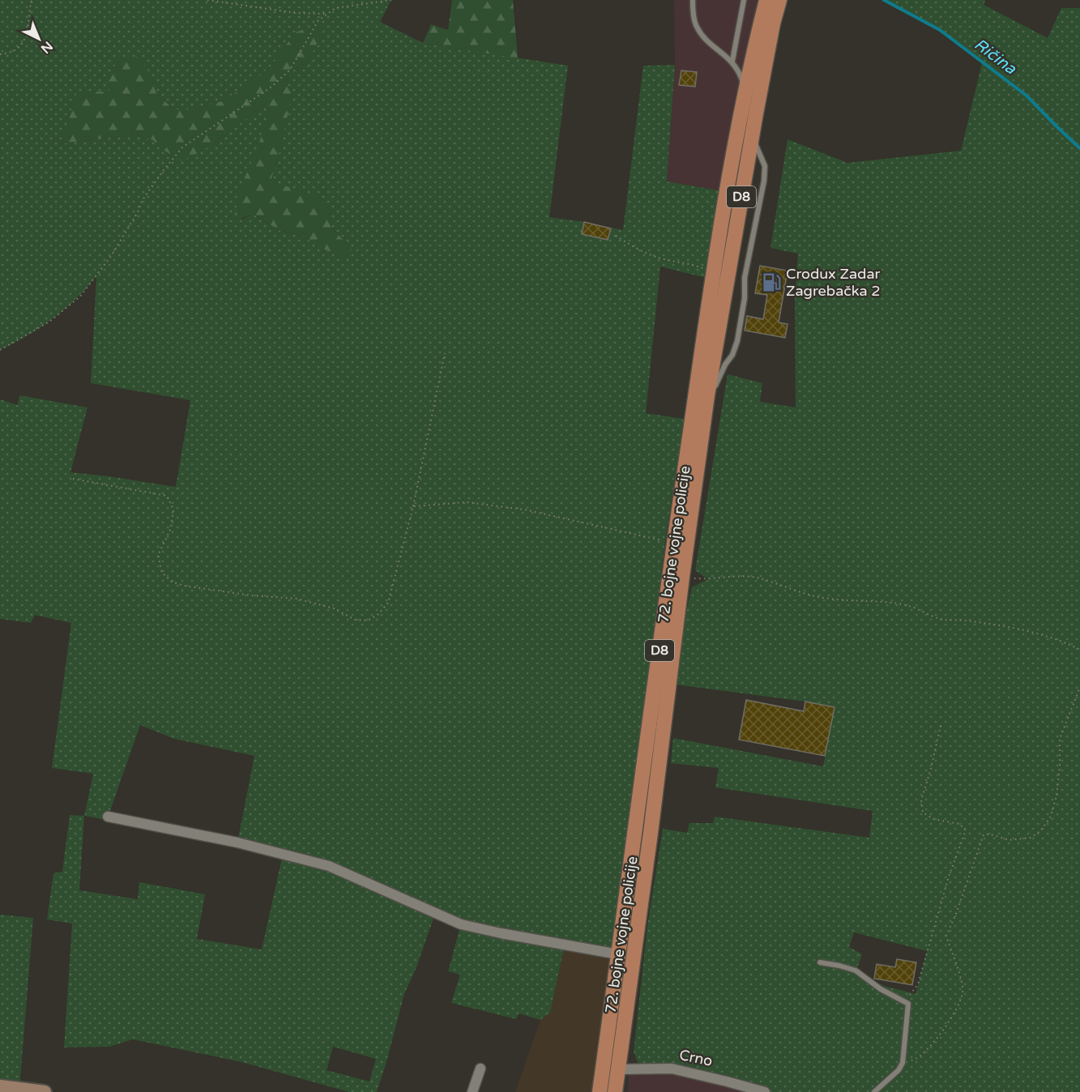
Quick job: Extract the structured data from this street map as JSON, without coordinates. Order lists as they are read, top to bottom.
{
  "streets": {
    "main road": ["D8", "72. bojne vojne policije"],
    "street": ["Crno"]
  },
  "crossings": [
    ["72. bojne vojne policije", "Crno"]
  ],
  "water": ["Ričina"],
  "places": {
    "fuel station": ["Crodux Zadar Zagrebačka 2"]
  },
  "north": "bottom right"
}
